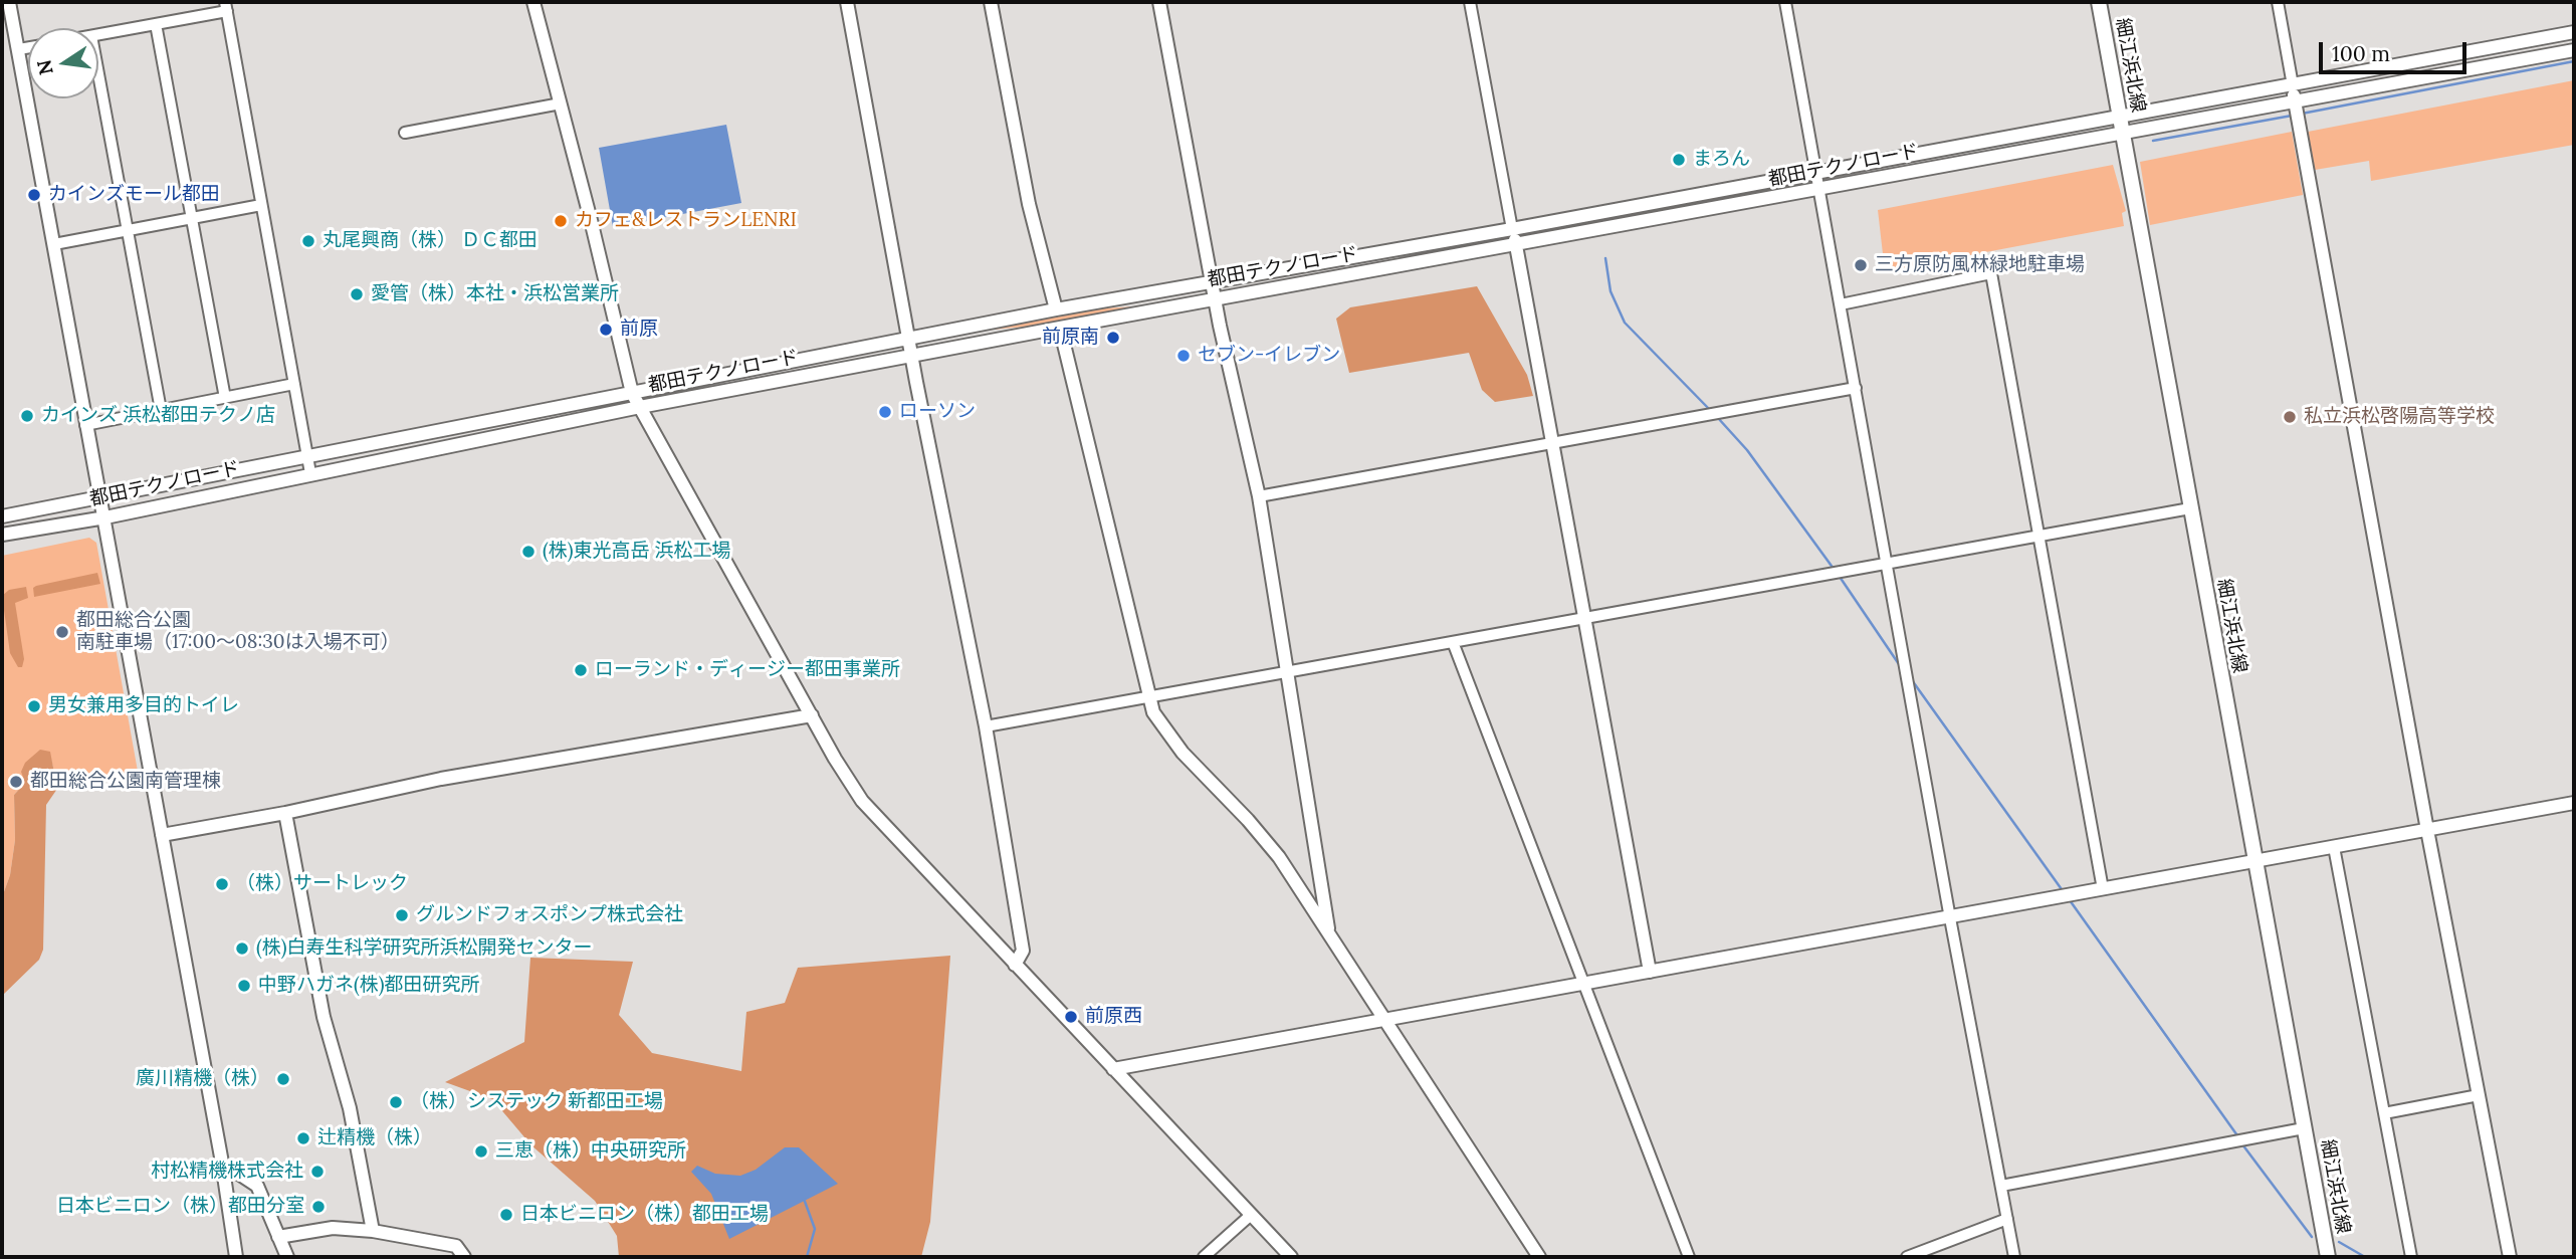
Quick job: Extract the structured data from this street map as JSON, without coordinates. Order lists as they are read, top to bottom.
{
  "streets": {
    "main road": ["細江浜北線"],
    "street": ["都田テクノロード"]
  },
  "crossings": [
    ["細江浜北線", "都田テクノロード"]
  ],
  "places": [
    "まろん",
    "カインズモール都田",
    "カフェ&レストランLENRI",
    "丸尾興商（株） ＤＣ都田",
    "三方原防風林緑地駐車場",
    "愛管（株）本社・浜松営業所",
    "前原",
    "前原南",
    "セブン-イレブン",
    "ローソン",
    "カインズ 浜松都田テクノ店",
    "私立浜松啓陽高等学校",
    "(株)東光高岳 浜松工場",
    "都田総合公園 南駐車場（17:00～08:30は入場不可）",
    "ローランド・ディージー都田事業所",
    "男女兼用多目的トイレ",
    "都田総合公園南管理棟",
    "（株）サートレック",
    "グルンドフォスポンプ株式会社",
    "(株)白寿生科学研究所浜松開発センター",
    "中野ハガネ(株)都田研究所",
    "前原西",
    "廣川精機（株）",
    "（株）システック 新都田工場",
    "辻精機（株）",
    "三恵（株）中央研究所",
    "村松精機株式会社",
    "日本ビニロン（株）都田分室",
    "日本ビニロン（株）都田工場"
  ],
  "scale_bar": "100 m",
  "north": "left"
}
